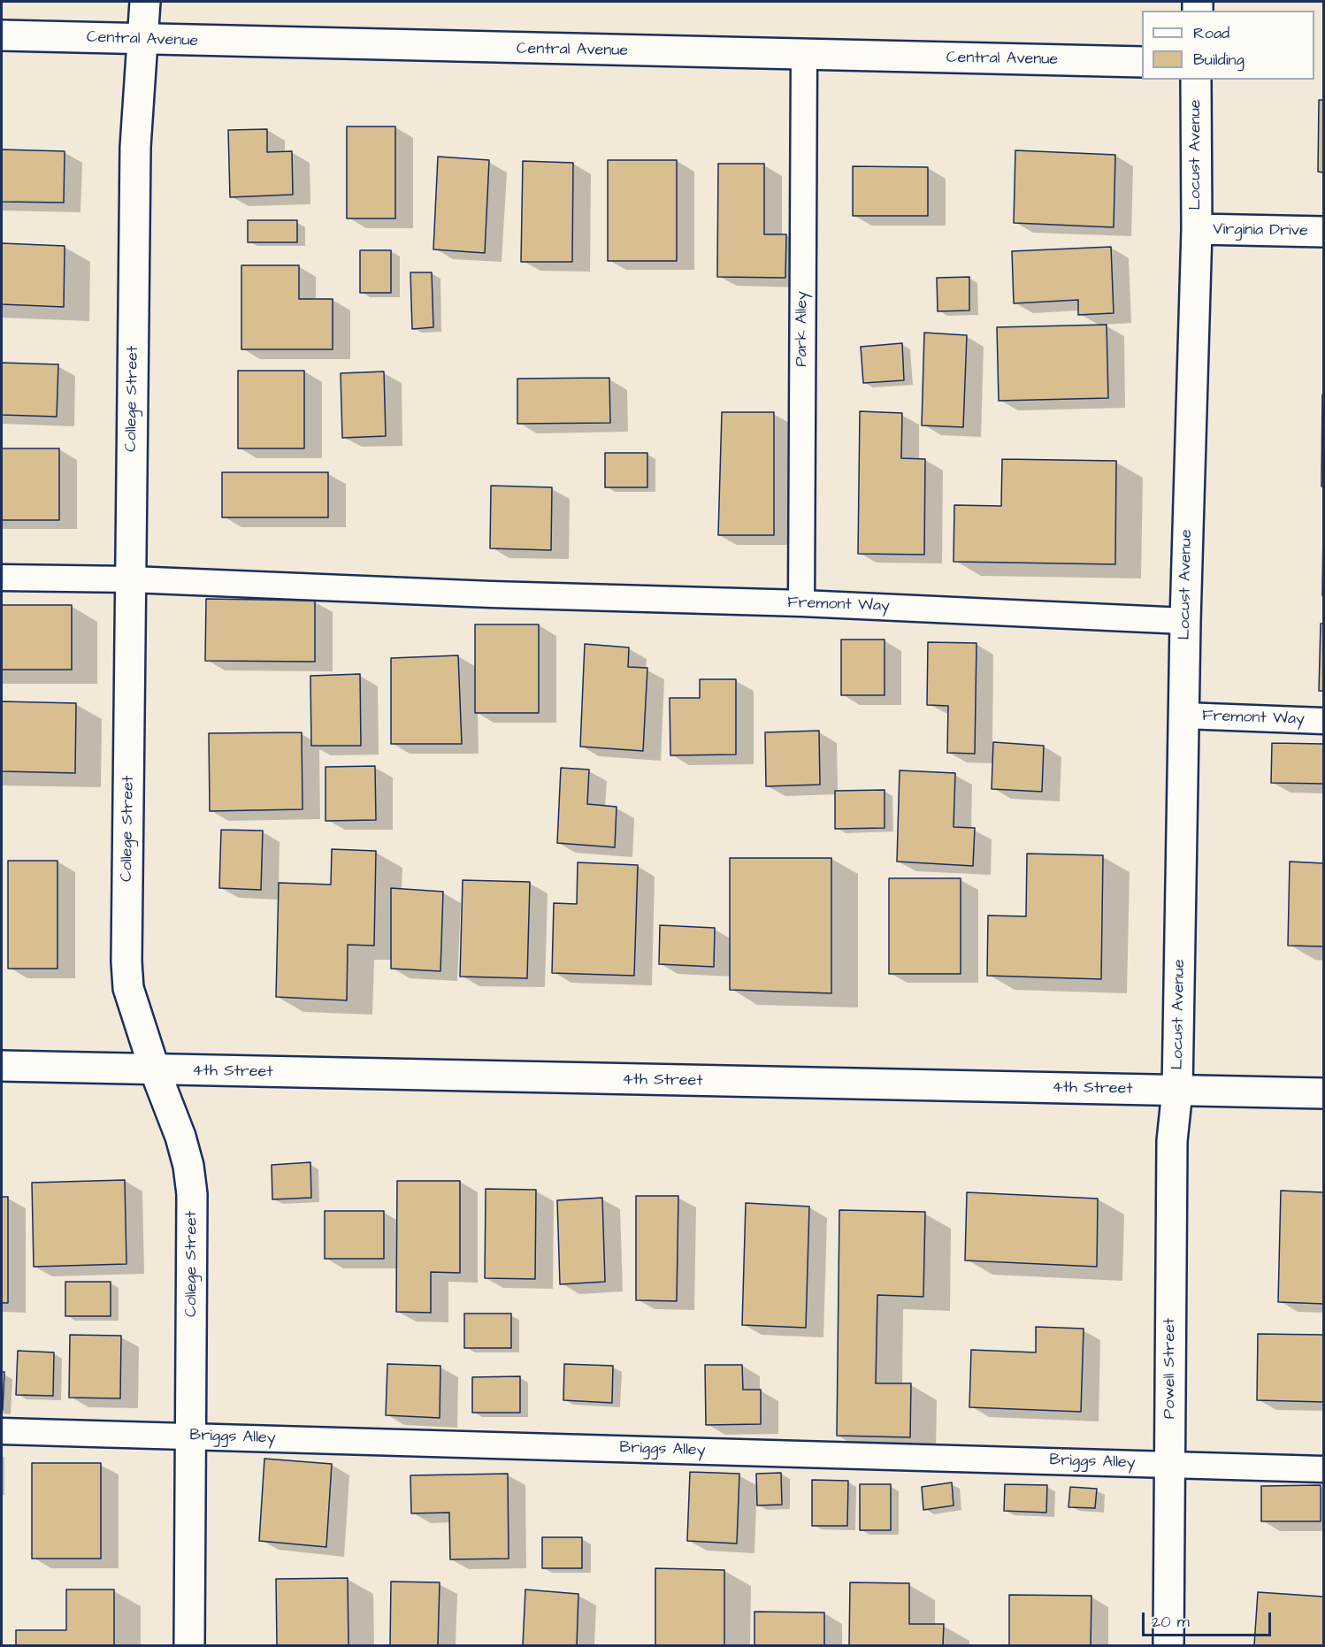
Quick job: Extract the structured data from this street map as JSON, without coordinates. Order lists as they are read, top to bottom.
{
  "streets": {
    "street": [
      "Central Avenue",
      "Locust Avenue",
      "Virginia Drive",
      "College Street",
      "4th Street",
      "Powell Street"
    ],
    "lane": ["Park Alley", "Fremont Way", "Briggs Alley"]
  },
  "crossings": [
    ["Central Avenue", "Park Alley"],
    ["Central Avenue", "College Street"],
    ["Locust Avenue", "Virginia Drive"],
    ["Locust Avenue", "Fremont Way"],
    ["Locust Avenue", "4th Street"],
    ["Locust Avenue", "Powell Street"],
    ["Park Alley", "Fremont Way"],
    ["College Street", "Fremont Way"],
    ["College Street", "4th Street"],
    ["College Street", "Briggs Alley"],
    ["4th Street", "Powell Street"],
    ["Powell Street", "Briggs Alley"]
  ],
  "legend": ["Road", "Building"],
  "scale_bar": "20 m"
}
